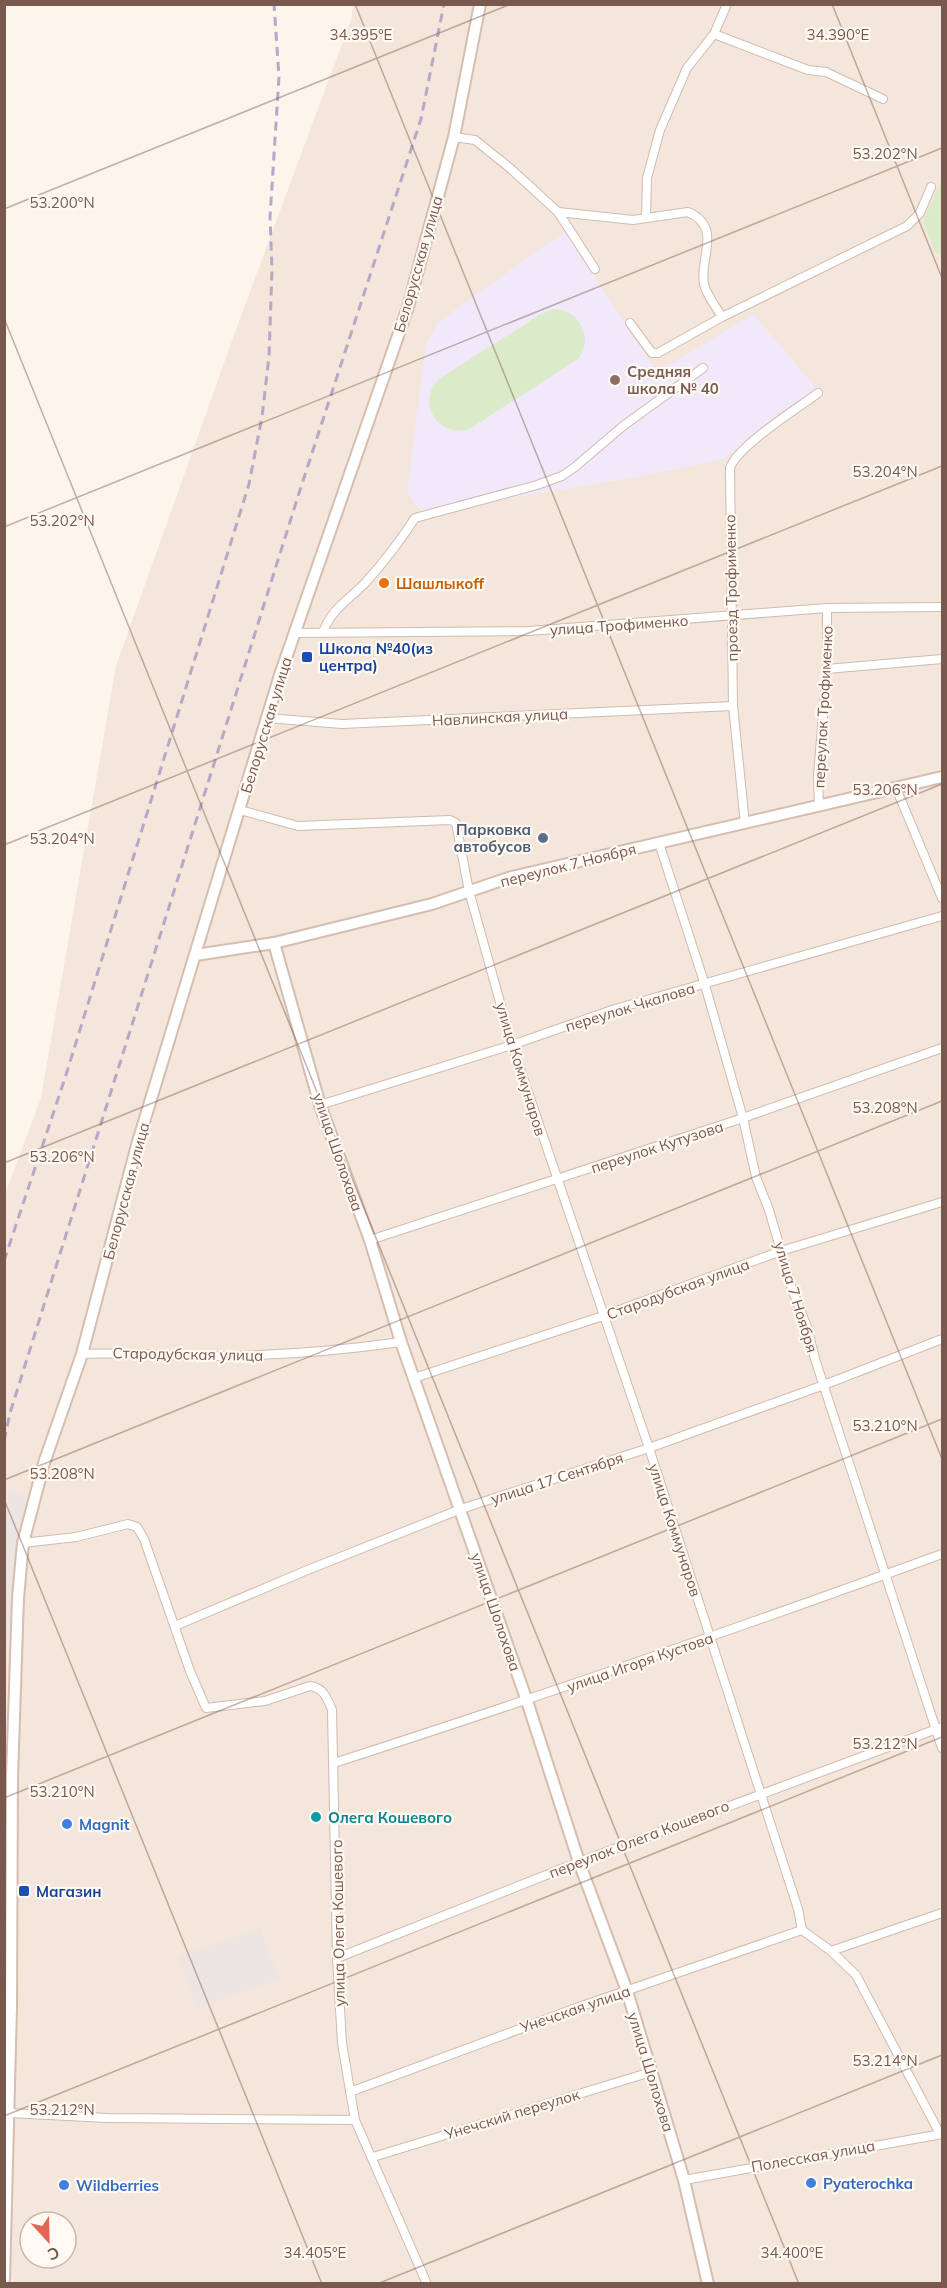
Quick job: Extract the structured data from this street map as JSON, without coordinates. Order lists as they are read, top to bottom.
{
  "streets": {
    "main road": ["Белорусская улица", "переулок 7 Ноября", "улица Шолохова"],
    "street": [
      "проезд Трофименко",
      "улица Трофименко",
      "переулок Трофименко",
      "Навлинская улица",
      "переулок Чкалова",
      "улица Коммунаров",
      "переулок Кутузова",
      "Стародубская улица",
      "улица 7 Ноября",
      "улица 17 Сентября",
      "улица Игоря Кустова",
      "переулок Олега Кошевого",
      "улица Олега Кошевого",
      "Унечская улица",
      "Унечский переулок",
      "Полесская улица"
    ]
  },
  "crossings": [
    ["Белорусская улица", "улица Трофименко"],
    ["Белорусская улица", "Навлинская улица"],
    ["Белорусская улица", "переулок 7 Ноября"],
    ["Белорусская улица", "улица Коммунаров"],
    ["Белорусская улица", "Стародубская улица"],
    ["Белорусская улица", "улица Олега Кошевого"],
    ["проезд Трофименко", "улица Трофименко"],
    ["проезд Трофименко", "Навлинская улица"],
    ["проезд Трофименко", "переулок 7 Ноября"],
    ["улица Трофименко", "переулок Трофименко"],
    ["переулок Трофименко", "переулок 7 Ноября"],
    ["переулок 7 Ноября", "улица Коммунаров"],
    ["переулок 7 Ноября", "улица Шолохова"],
    ["переулок 7 Ноября", "улица 7 Ноября"],
    ["переулок Чкалова", "улица Коммунаров"],
    ["переулок Чкалова", "улица Шолохова"],
    ["переулок Чкалова", "улица 7 Ноября"],
    ["улица Коммунаров", "переулок Кутузова"],
    ["улица Коммунаров", "Стародубская улица"],
    ["улица Коммунаров", "улица 17 Сентября"],
    ["улица Коммунаров", "улица Игоря Кустова"],
    ["улица Коммунаров", "переулок Олега Кошевого"],
    ["улица Коммунаров", "Унечская улица"],
    ["переулок Кутузова", "улица Шолохова"],
    ["переулок Кутузова", "улица 7 Ноября"],
    ["улица Шолохова", "Стародубская улица"],
    ["улица Шолохова", "улица 17 Сентября"],
    ["улица Шолохова", "улица Игоря Кустова"],
    ["улица Шолохова", "переулок Олега Кошевого"],
    ["улица Шолохова", "Унечская улица"],
    ["улица Шолохова", "Унечский переулок"],
    ["улица Шолохова", "Полесская улица"],
    ["Стародубская улица", "улица 7 Ноября"],
    ["улица 7 Ноября", "улица 17 Сентября"],
    ["улица 7 Ноября", "улица Игоря Кустова"],
    ["улица 7 Ноября", "переулок Олега Кошевого"],
    ["улица 17 Сентября", "улица Олега Кошевого"],
    ["улица Игоря Кустова", "улица Олега Кошевого"],
    ["переулок Олега Кошевого", "улица Олега Кошевого"],
    ["улица Олега Кошевого", "Унечская улица"],
    ["улица Олега Кошевого", "Унечский переулок"]
  ],
  "places": {
    "other": [
      "Средняя школа № 40",
      "Шашлыкоff",
      "Парковка автобусов",
      "Олега Кошевого",
      "Magnit",
      "Pyaterochka",
      "Wildberries"
    ],
    "transit": ["Школа №40(из центра)", "Магазин"]
  },
  "north": "bottom",
  "coordinates": [
    "34.395°E",
    "34.390°E",
    "53.202°N",
    "53.200°N",
    "53.204°N",
    "53.206°N",
    "53.208°N",
    "53.210°N",
    "53.212°N",
    "53.214°N",
    "34.405°E",
    "34.400°E"
  ]
}
